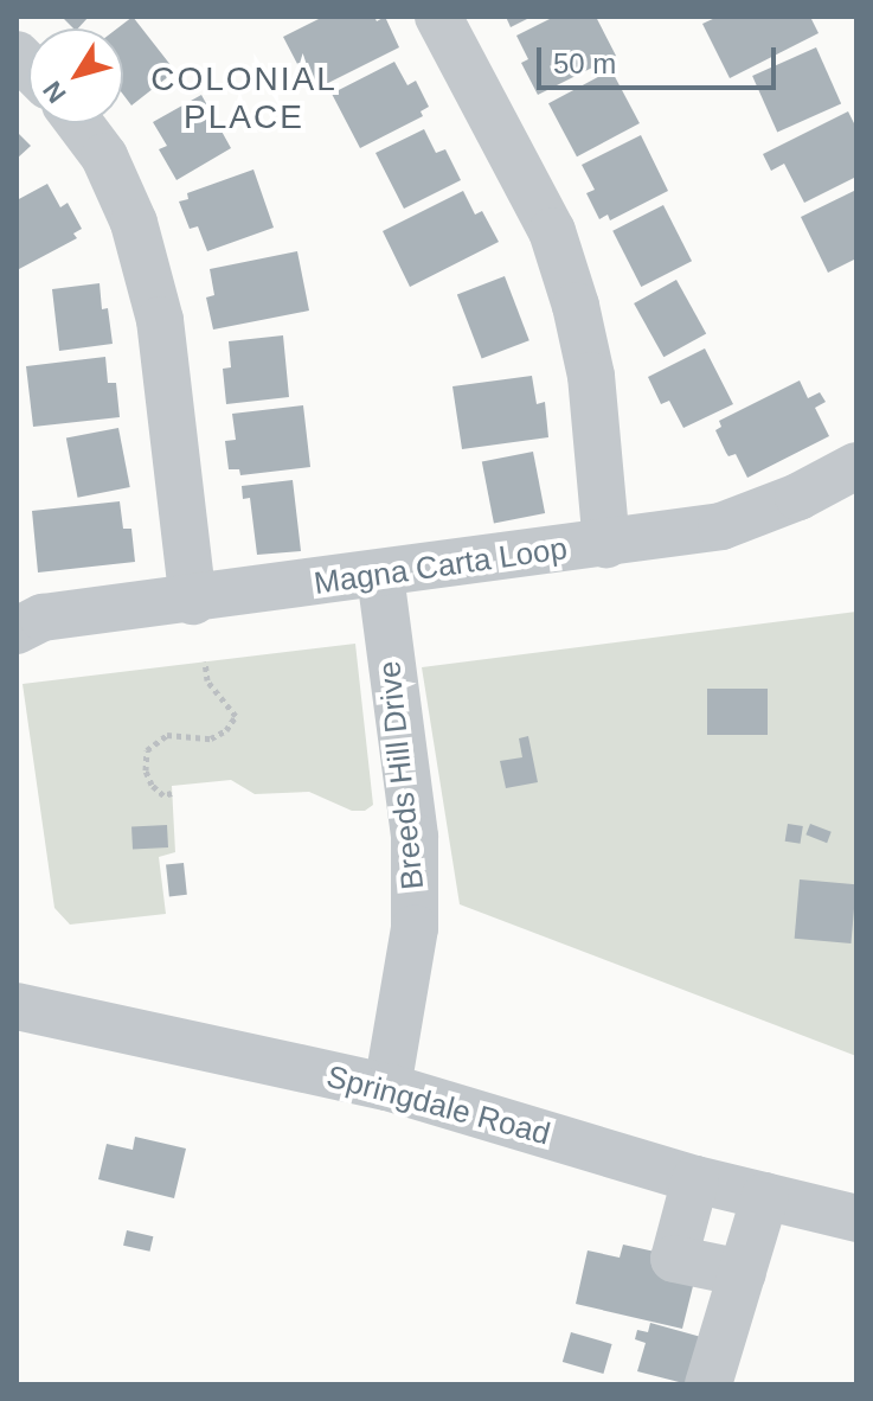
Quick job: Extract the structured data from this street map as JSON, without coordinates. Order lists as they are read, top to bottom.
{
  "streets": {
    "street": ["Magna Carta Loop", "Breeds Hill Drive", "Springdale Road"]
  },
  "crossings": [
    ["Magna Carta Loop", "Breeds Hill Drive"],
    ["Breeds Hill Drive", "Springdale Road"]
  ],
  "districts": ["COLONIAL PLACE"],
  "scale_bar": "50 m",
  "north": "bottom left"
}
